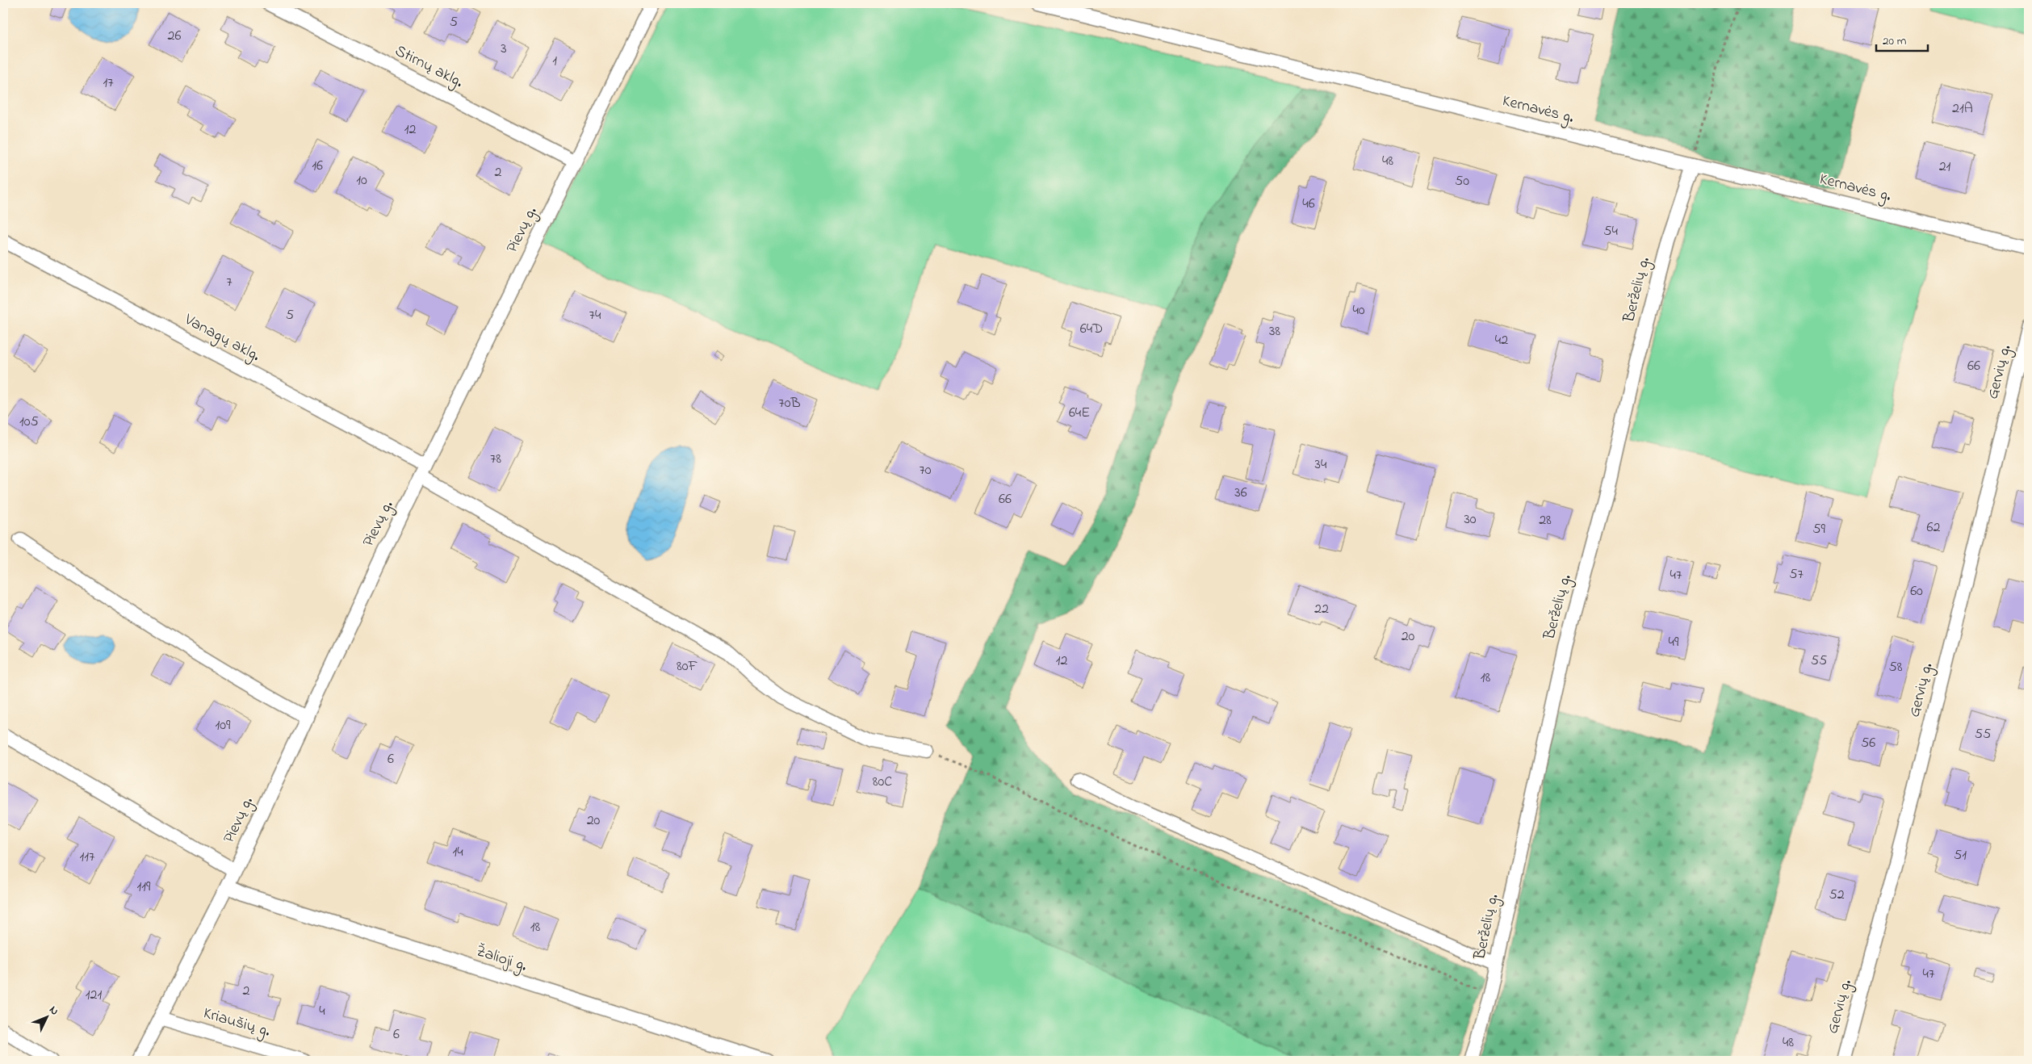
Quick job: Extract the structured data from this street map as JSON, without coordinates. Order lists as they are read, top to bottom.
{
  "streets": {
    "street": [
      "Stirnų aklg.",
      "Kernavės g.",
      "Pievų g.",
      "Berželių g.",
      "Vanagų aklg.",
      "Gervių g.",
      "Žalioji g.",
      "Kriaušių g."
    ]
  },
  "crossings": [
    ["Stirnų aklg.", "Pievų g."],
    ["Kernavės g.", "Berželių g."],
    ["Pievų g.", "Vanagų aklg."],
    ["Pievų g.", "Žalioji g."],
    ["Pievų g.", "Kriaušių g."]
  ],
  "house_numbers": [
    "5",
    "26",
    "3",
    "1",
    "17",
    "21A",
    "12",
    "48",
    "16",
    "21",
    "2",
    "10",
    "50",
    "46",
    "54",
    "7",
    "40",
    "5",
    "74",
    "64D",
    "38",
    "42",
    "66",
    "70B",
    "64E",
    "105",
    "78",
    "34",
    "70",
    "36",
    "66",
    "30",
    "28",
    "62",
    "59",
    "57",
    "47",
    "60",
    "22",
    "20",
    "49",
    "12",
    "55",
    "80F",
    "58",
    "18",
    "109",
    "55",
    "56",
    "6",
    "80C",
    "20",
    "14",
    "51",
    "117",
    "119",
    "52",
    "18",
    "47",
    "2",
    "121",
    "4",
    "6",
    "48"
  ],
  "scale_bar": "20 m",
  "north": "top right"
}
